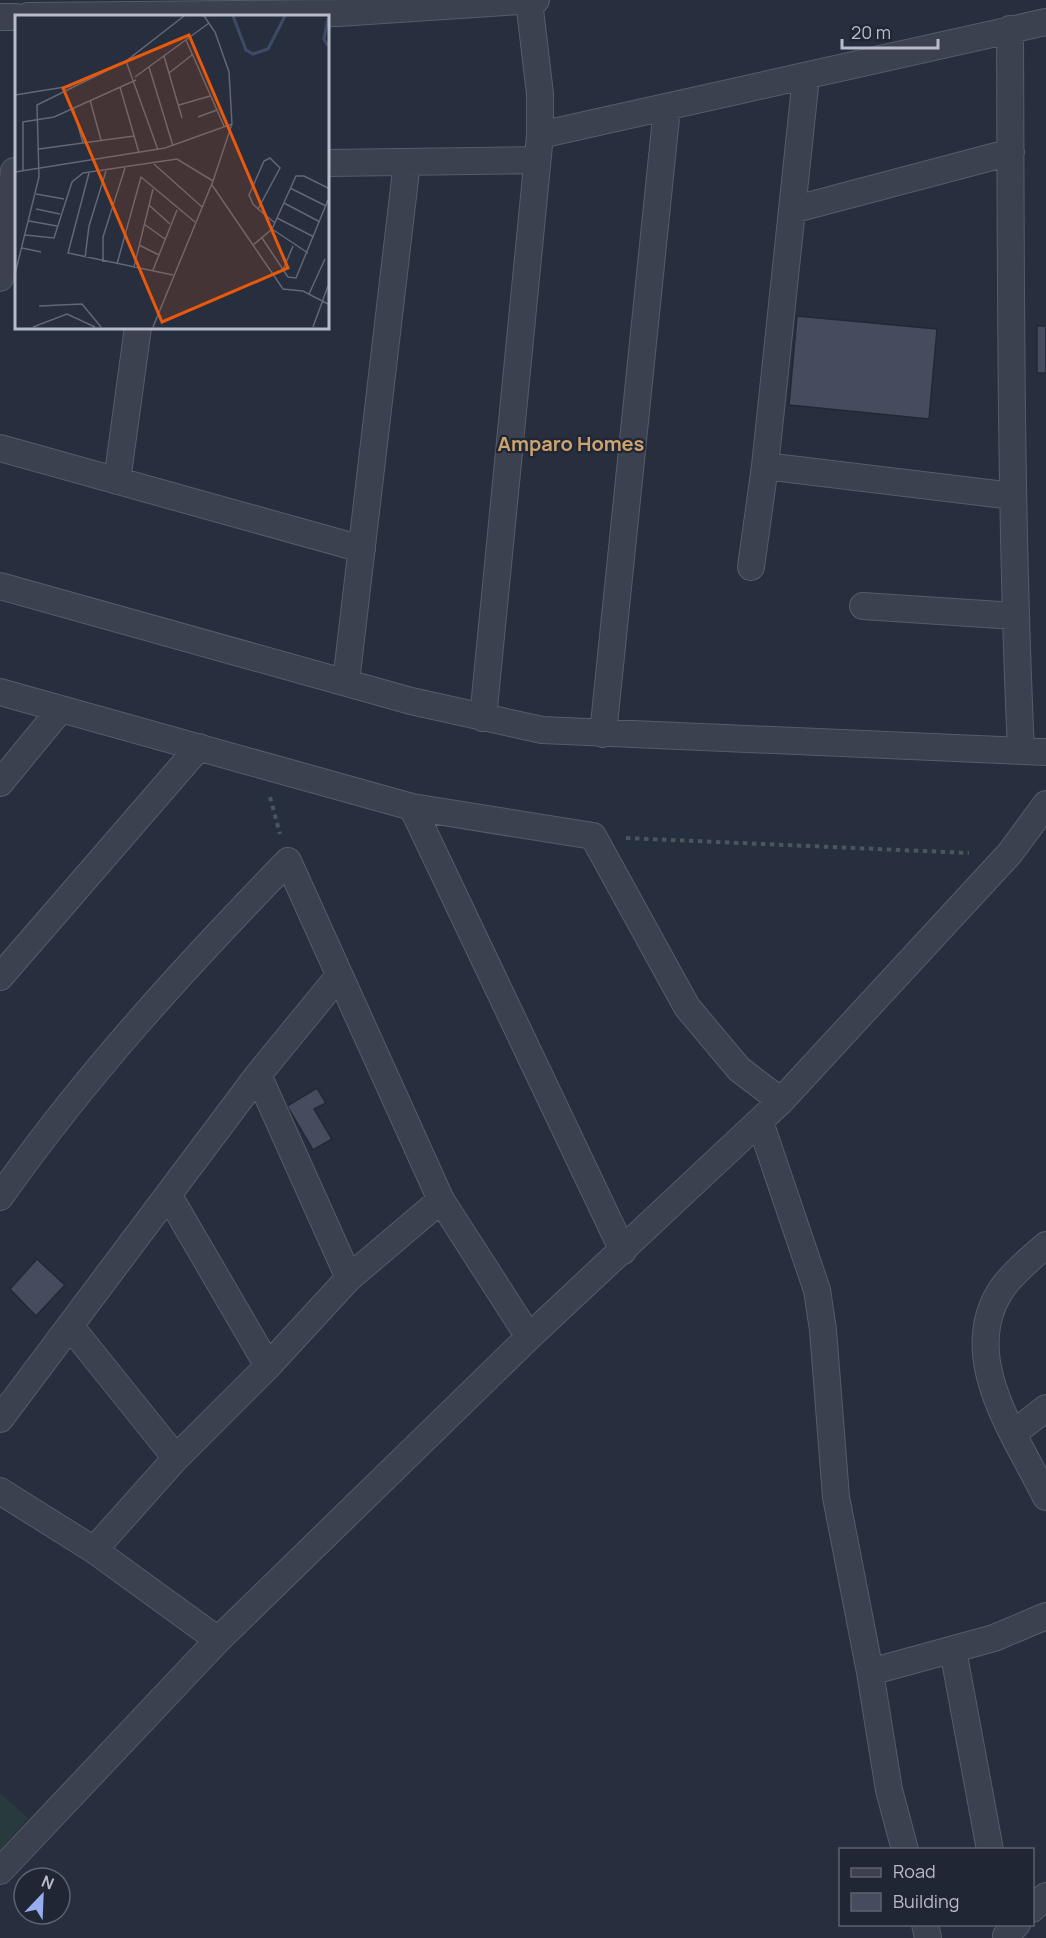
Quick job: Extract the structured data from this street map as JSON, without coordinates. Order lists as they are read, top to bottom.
{
  "districts": ["Amparo Homes"],
  "legend": ["Road", "Building"],
  "scale_bar": "20 m",
  "north": "top right"
}
